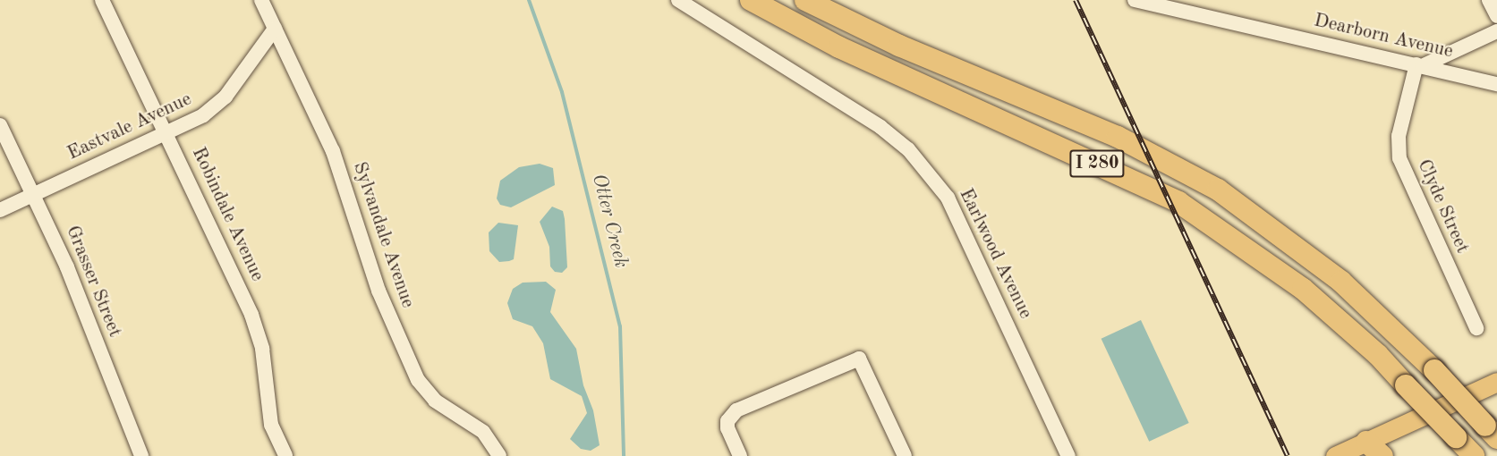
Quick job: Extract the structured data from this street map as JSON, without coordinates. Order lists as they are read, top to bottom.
{
  "streets": {
    "highway": ["I 280"],
    "street": [
      "Dearborn Avenue",
      "Eastvale Avenue",
      "Clyde Street",
      "Robindale Avenue",
      "Sylvandale Avenue",
      "Earlwood Avenue",
      "Grasser Street"
    ]
  },
  "crossings": [
    ["Dearborn Avenue", "Clyde Street"],
    ["Eastvale Avenue", "Robindale Avenue"],
    ["Eastvale Avenue", "Sylvandale Avenue"],
    ["Eastvale Avenue", "Grasser Street"]
  ],
  "water": ["Otter Creek"]
}
